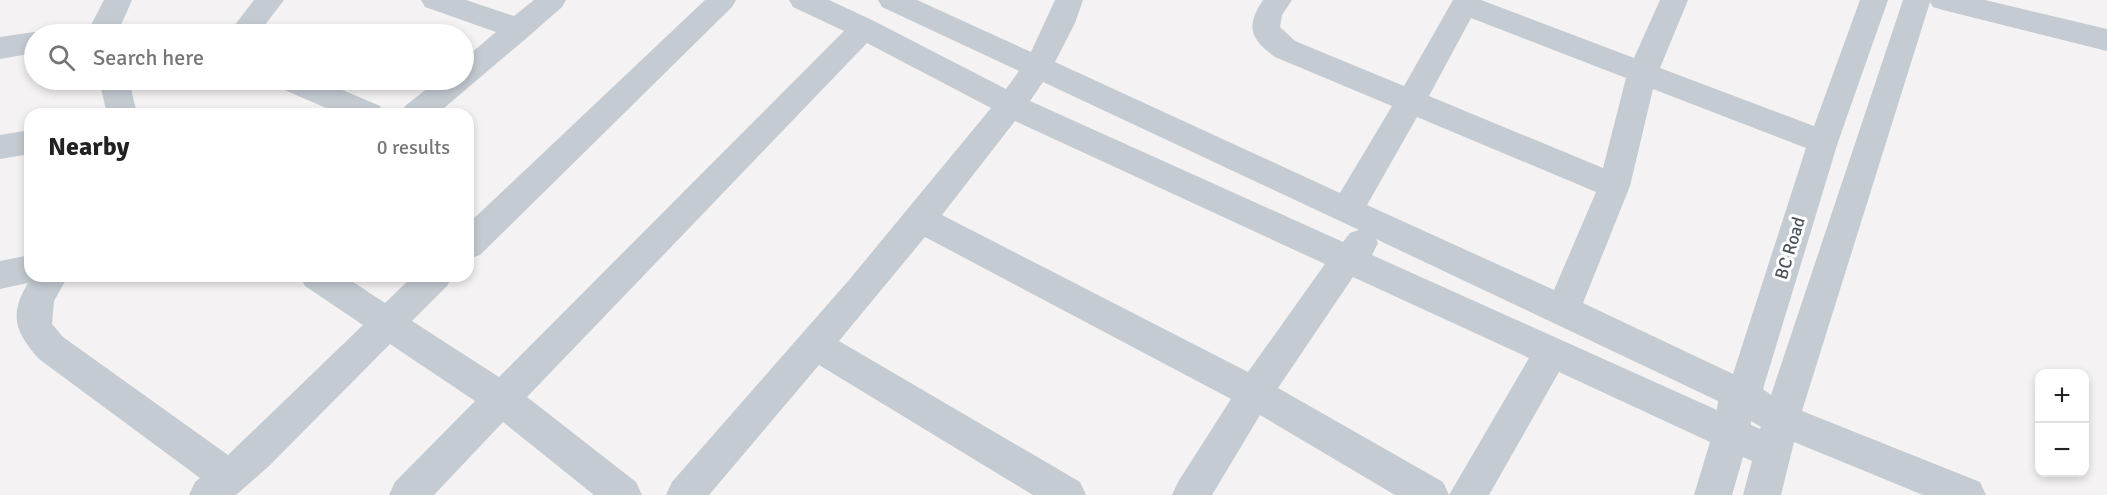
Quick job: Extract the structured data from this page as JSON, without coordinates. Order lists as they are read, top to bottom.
{
  "streets": {
    "street": ["BC Road"]
  },
  "page": {
    "search": "Search here",
    "heading": ["Nearby", "0 results"],
    "map_buttons": ["+", "−"]
  }
}
